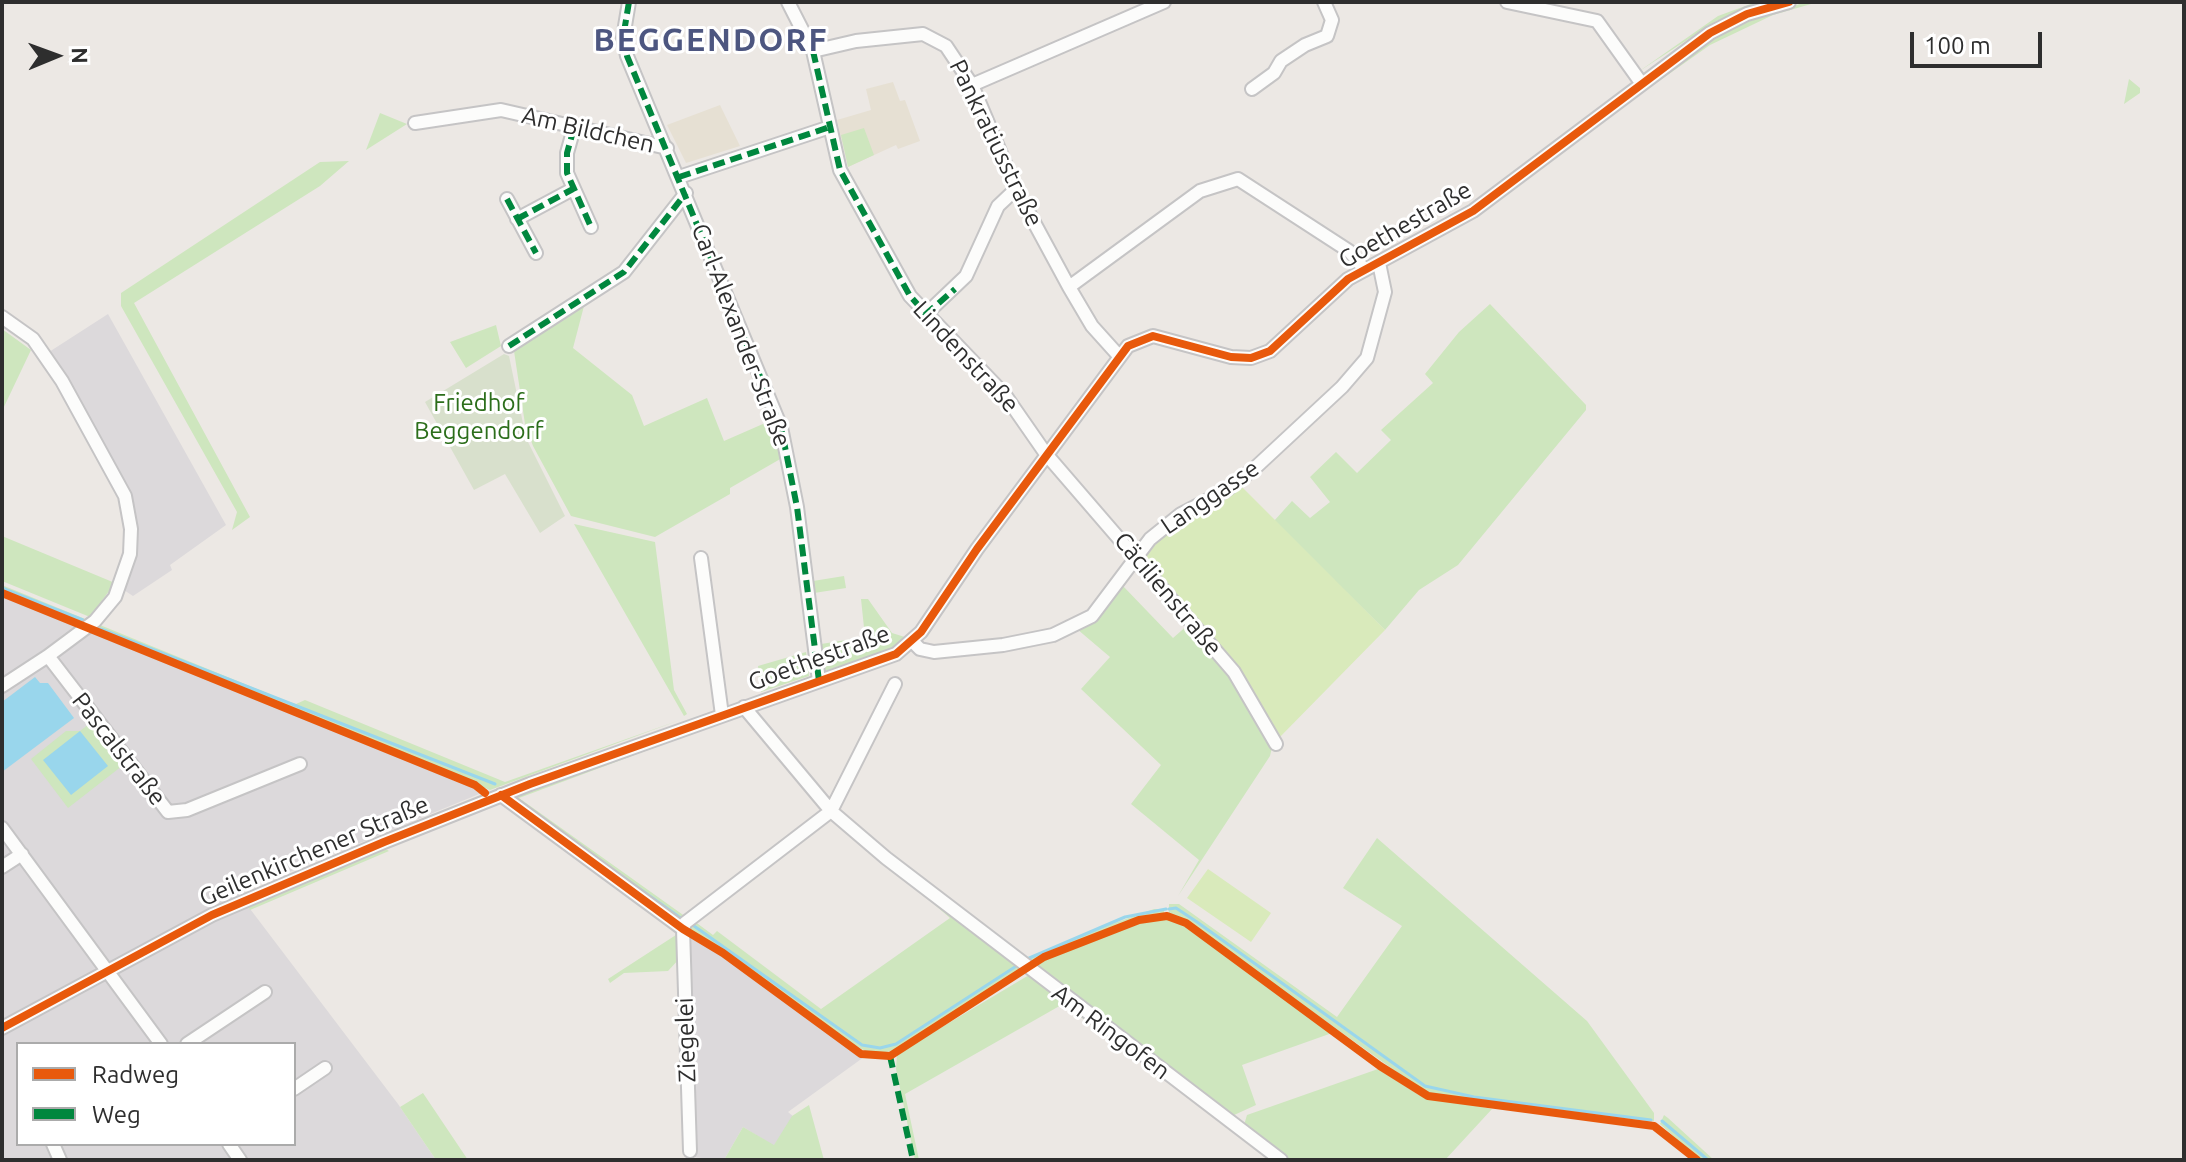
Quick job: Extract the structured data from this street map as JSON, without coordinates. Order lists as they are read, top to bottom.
{
  "streets": {
    "street": [
      "Am Bildchen",
      "Pankratiusstraße",
      "Goethestraße",
      "Carl-Alexander-Straße",
      "Lindenstraße",
      "Langgasse",
      "Cäcilienstraße",
      "Pascalstraße",
      "Geilenkirchener Straße",
      "Am Ringofen",
      "Ziegelei"
    ]
  },
  "crossings": [
    ["Am Bildchen", "Carl-Alexander-Straße"],
    ["Pankratiusstraße", "Goethestraße"],
    ["Pankratiusstraße", "Lindenstraße"],
    ["Goethestraße", "Carl-Alexander-Straße"],
    ["Goethestraße", "Lindenstraße"],
    ["Goethestraße", "Langgasse"],
    ["Goethestraße", "Cäcilienstraße"],
    ["Goethestraße", "Geilenkirchener Straße"],
    ["Goethestraße", "Am Ringofen"],
    ["Lindenstraße", "Cäcilienstraße"],
    ["Langgasse", "Cäcilienstraße"],
    ["Geilenkirchener Straße", "Am Ringofen"]
  ],
  "districts": ["BEGGENDORF"],
  "parks": ["Friedhof Beggendorf"],
  "legend": ["Radweg", "Weg"],
  "scale_bar": "100 m",
  "north": "right"
}
